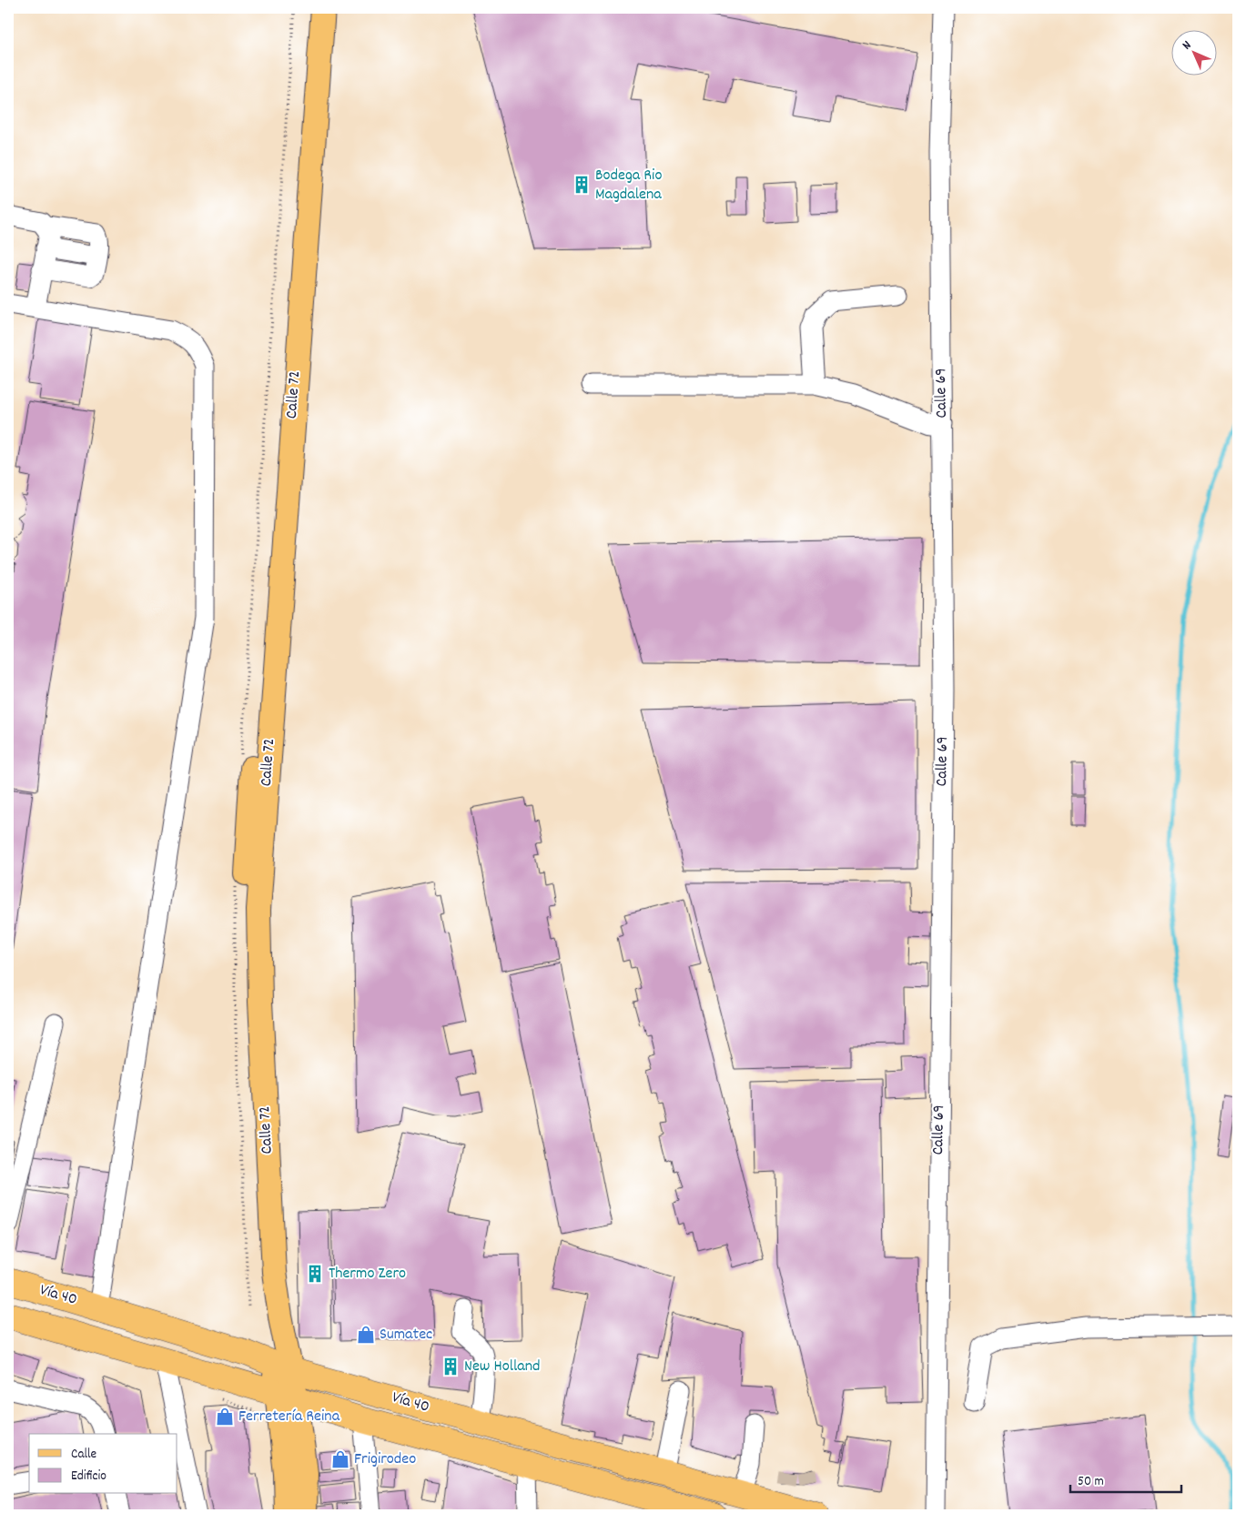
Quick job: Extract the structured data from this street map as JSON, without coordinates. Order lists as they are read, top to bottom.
{
  "streets": {
    "highway": ["Vía 40"],
    "main road": ["Calle 72"],
    "street": ["Calle 69"]
  },
  "crossings": [
    ["Calle 72", "Vía 40"]
  ],
  "places": {
    "building": ["Bodega Rio Magdalena", "Thermo Zero", "New Holland"],
    "shop": ["Sumatec", "Ferretería Reina", "Frigirodeo"]
  },
  "legend": ["Calle", "Edificio"],
  "scale_bar": "50 m",
  "north": "top left"
}
